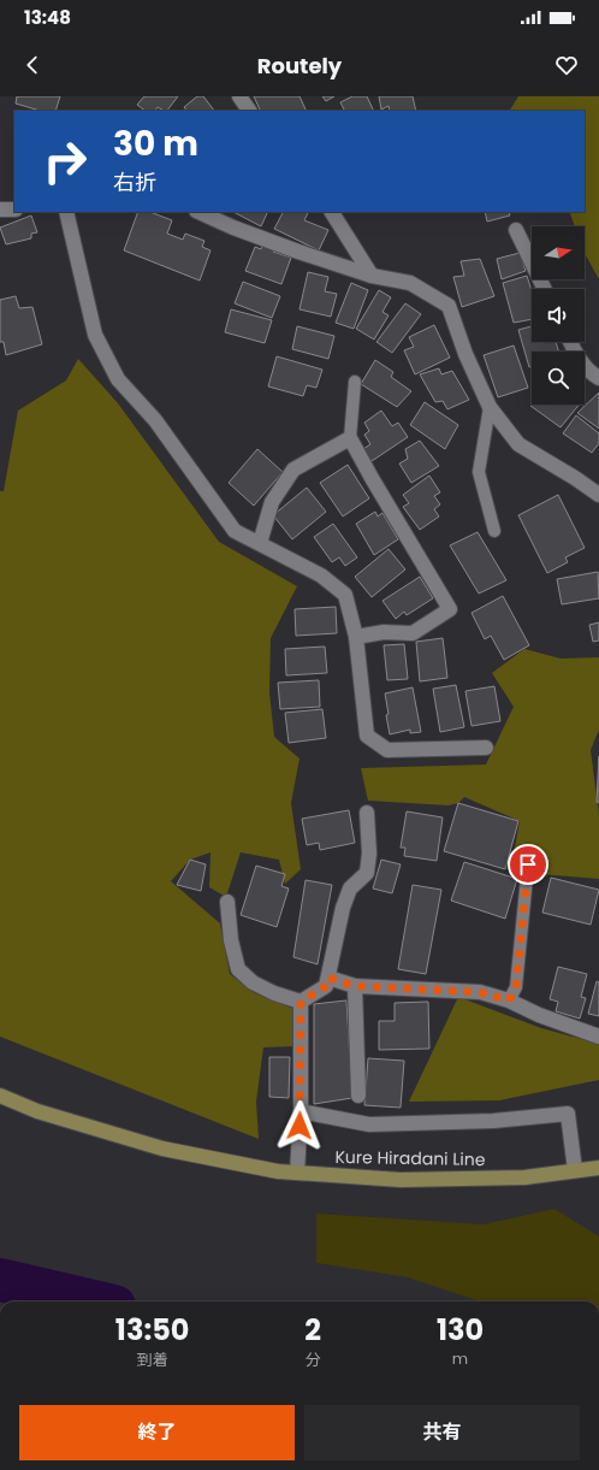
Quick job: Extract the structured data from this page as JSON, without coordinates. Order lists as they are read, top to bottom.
{
  "streets": {
    "main road": ["Kure Hiradani Line"]
  },
  "north": "right",
  "page": {
    "status": "13:48",
    "header": "Routely",
    "turn": ["30 m", "右折"],
    "eta": [
      "13:50",
      "到着",
      "2",
      "分",
      "130",
      "m"
    ],
    "buttons": ["終了", "共有"]
  }
}
